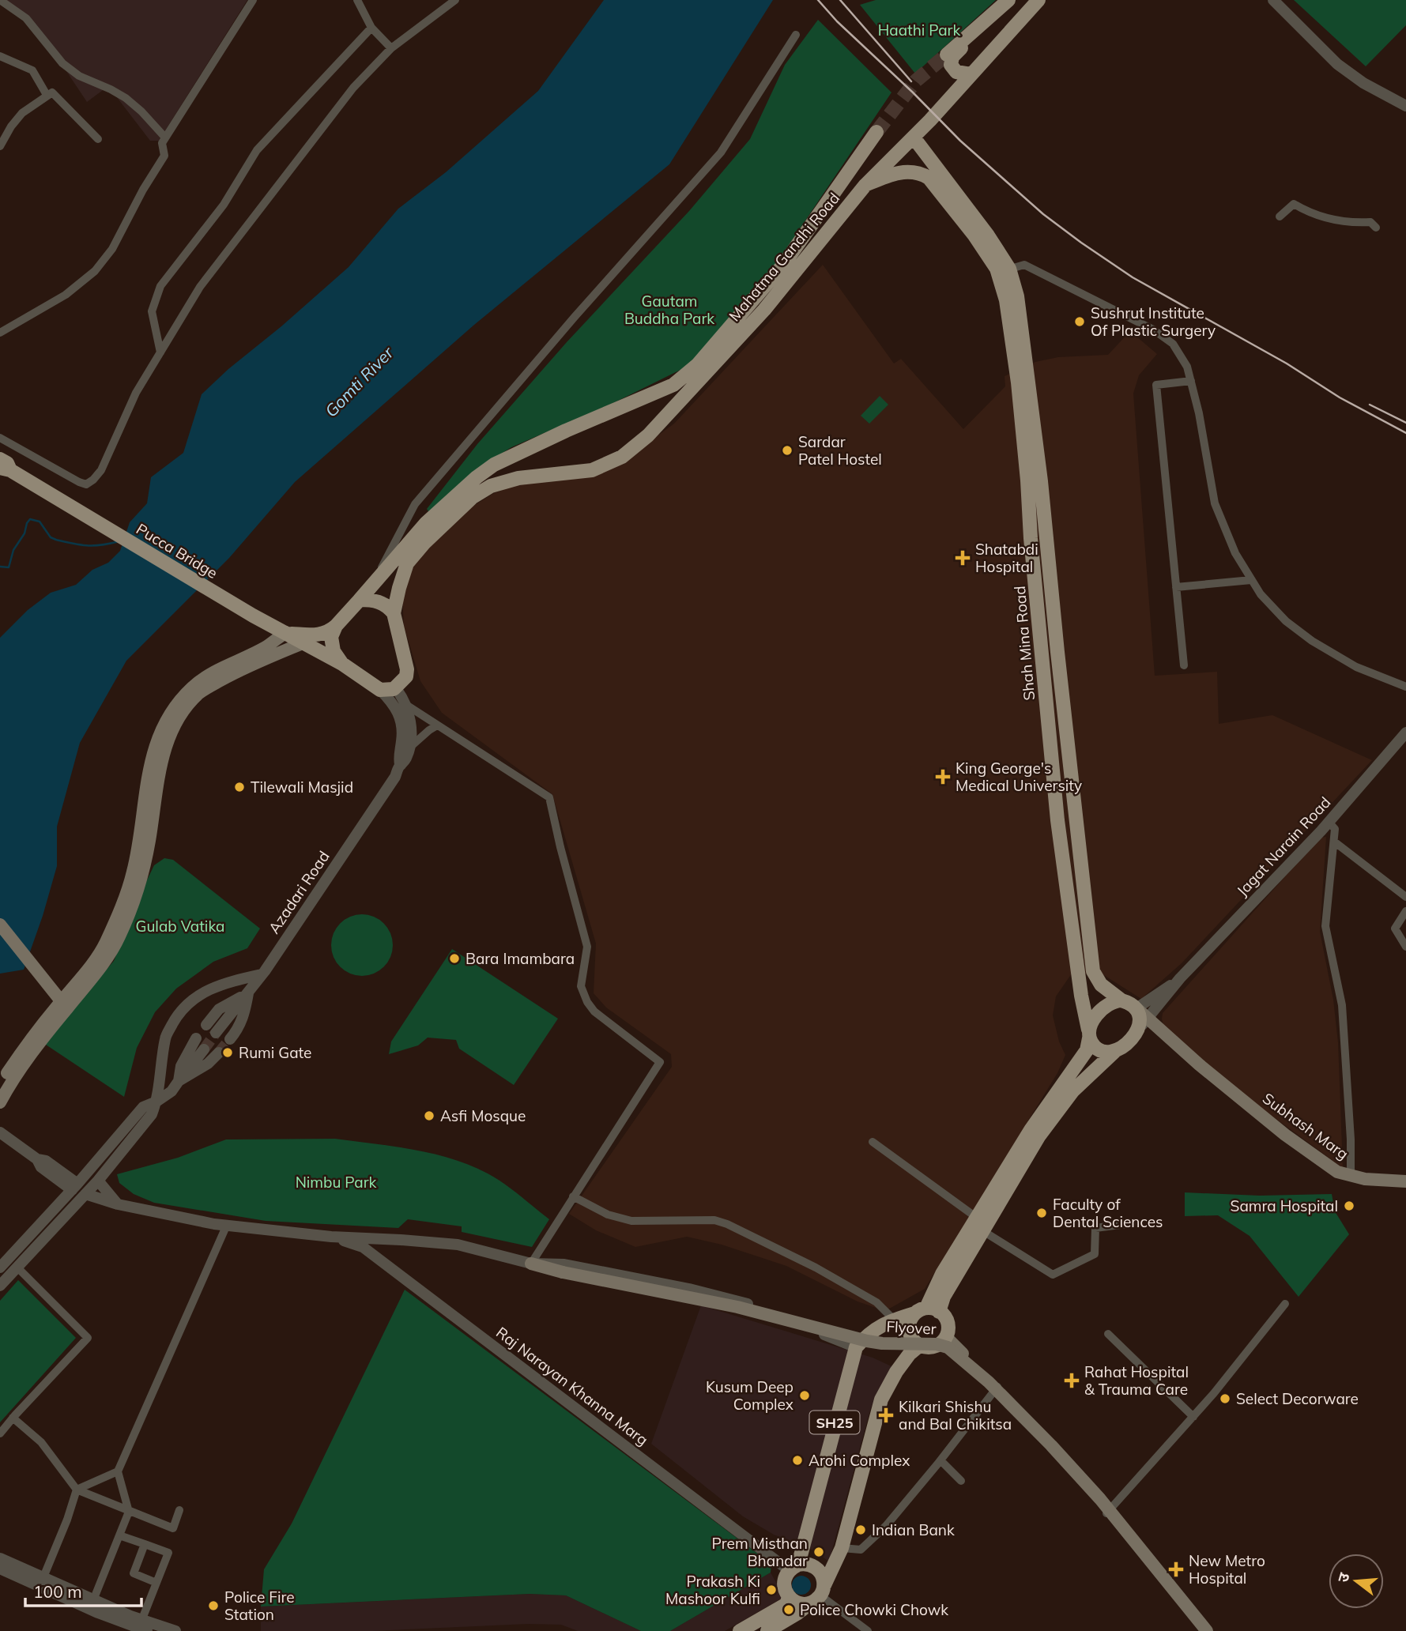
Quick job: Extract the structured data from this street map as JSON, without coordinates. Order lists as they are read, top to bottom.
{
  "streets": {
    "main road": [
      "Mahatma Gandhi Road",
      "Pucca Bridge",
      "Shah Mina Road",
      "Subhash Marg",
      "Flyover",
      "SH25"
    ],
    "street": ["Jagat Narain Road", "Azadari Road", "Raj Narayan Khanna Marg"]
  },
  "crossings": [
    ["Mahatma Gandhi Road", "Pucca Bridge"],
    ["Mahatma Gandhi Road", "Shah Mina Road"],
    ["Shah Mina Road", "Jagat Narain Road"],
    ["Shah Mina Road", "Subhash Marg"],
    ["Jagat Narain Road", "Subhash Marg"],
    ["Raj Narayan Khanna Marg", "SH25"]
  ],
  "water": ["Gomti River"],
  "parks": [
    "Haathi Park",
    "Gautam Buddha Park",
    "Gulab Vatika",
    "Nimbu Park"
  ],
  "places": {
    "other": [
      "Sushrut Institute Of Plastic Surgery",
      "Sardar Patel Hostel",
      "Tilewali Masjid",
      "Bara Imambara",
      "Rumi Gate",
      "Asfi Mosque",
      "Samra Hospital",
      "Faculty of Dental Sciences",
      "Kusum Deep Complex",
      "Select Decorware",
      "Arohi Complex",
      "Indian Bank",
      "Prem Misthan Bhandar",
      "Prakash Ki Mashoor Kulfi",
      "Police Fire Station",
      "Police Chowki Chowk"
    ],
    "health": [
      "Shatabdi Hospital",
      "King George's Medical University",
      "Rahat Hospital & Trauma Care",
      "Kilkari Shishu and Bal Chikitsa",
      "New Metro Hospital"
    ]
  },
  "scale_bar": "100 m",
  "north": "left"
}
